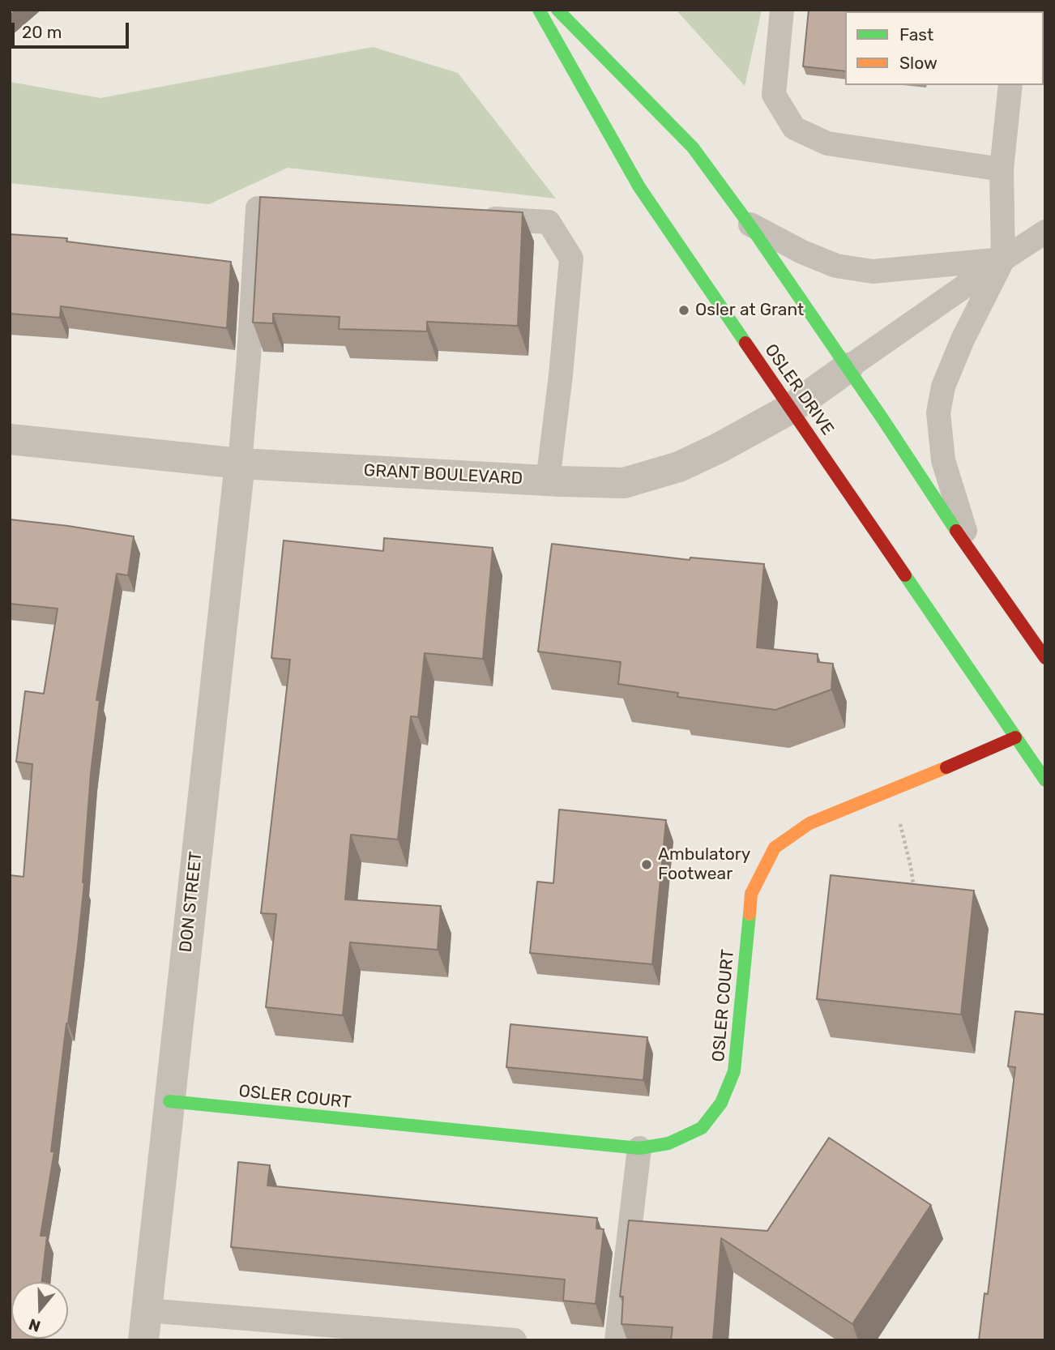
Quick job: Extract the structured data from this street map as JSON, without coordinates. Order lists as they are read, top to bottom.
{
  "streets": {
    "main road": ["OSLER DRIVE", "OSLER COURT"],
    "street": ["GRANT BOULEVARD", "DON STREET"]
  },
  "crossings": [
    ["OSLER DRIVE", "GRANT BOULEVARD"],
    ["OSLER DRIVE", "OSLER COURT"],
    ["GRANT BOULEVARD", "DON STREET"],
    ["DON STREET", "OSLER COURT"]
  ],
  "places": ["Osler at Grant", "Ambulatory Footwear"],
  "legend": ["Fast", "Slow"],
  "scale_bar": "20 m",
  "north": "bottom"
}
